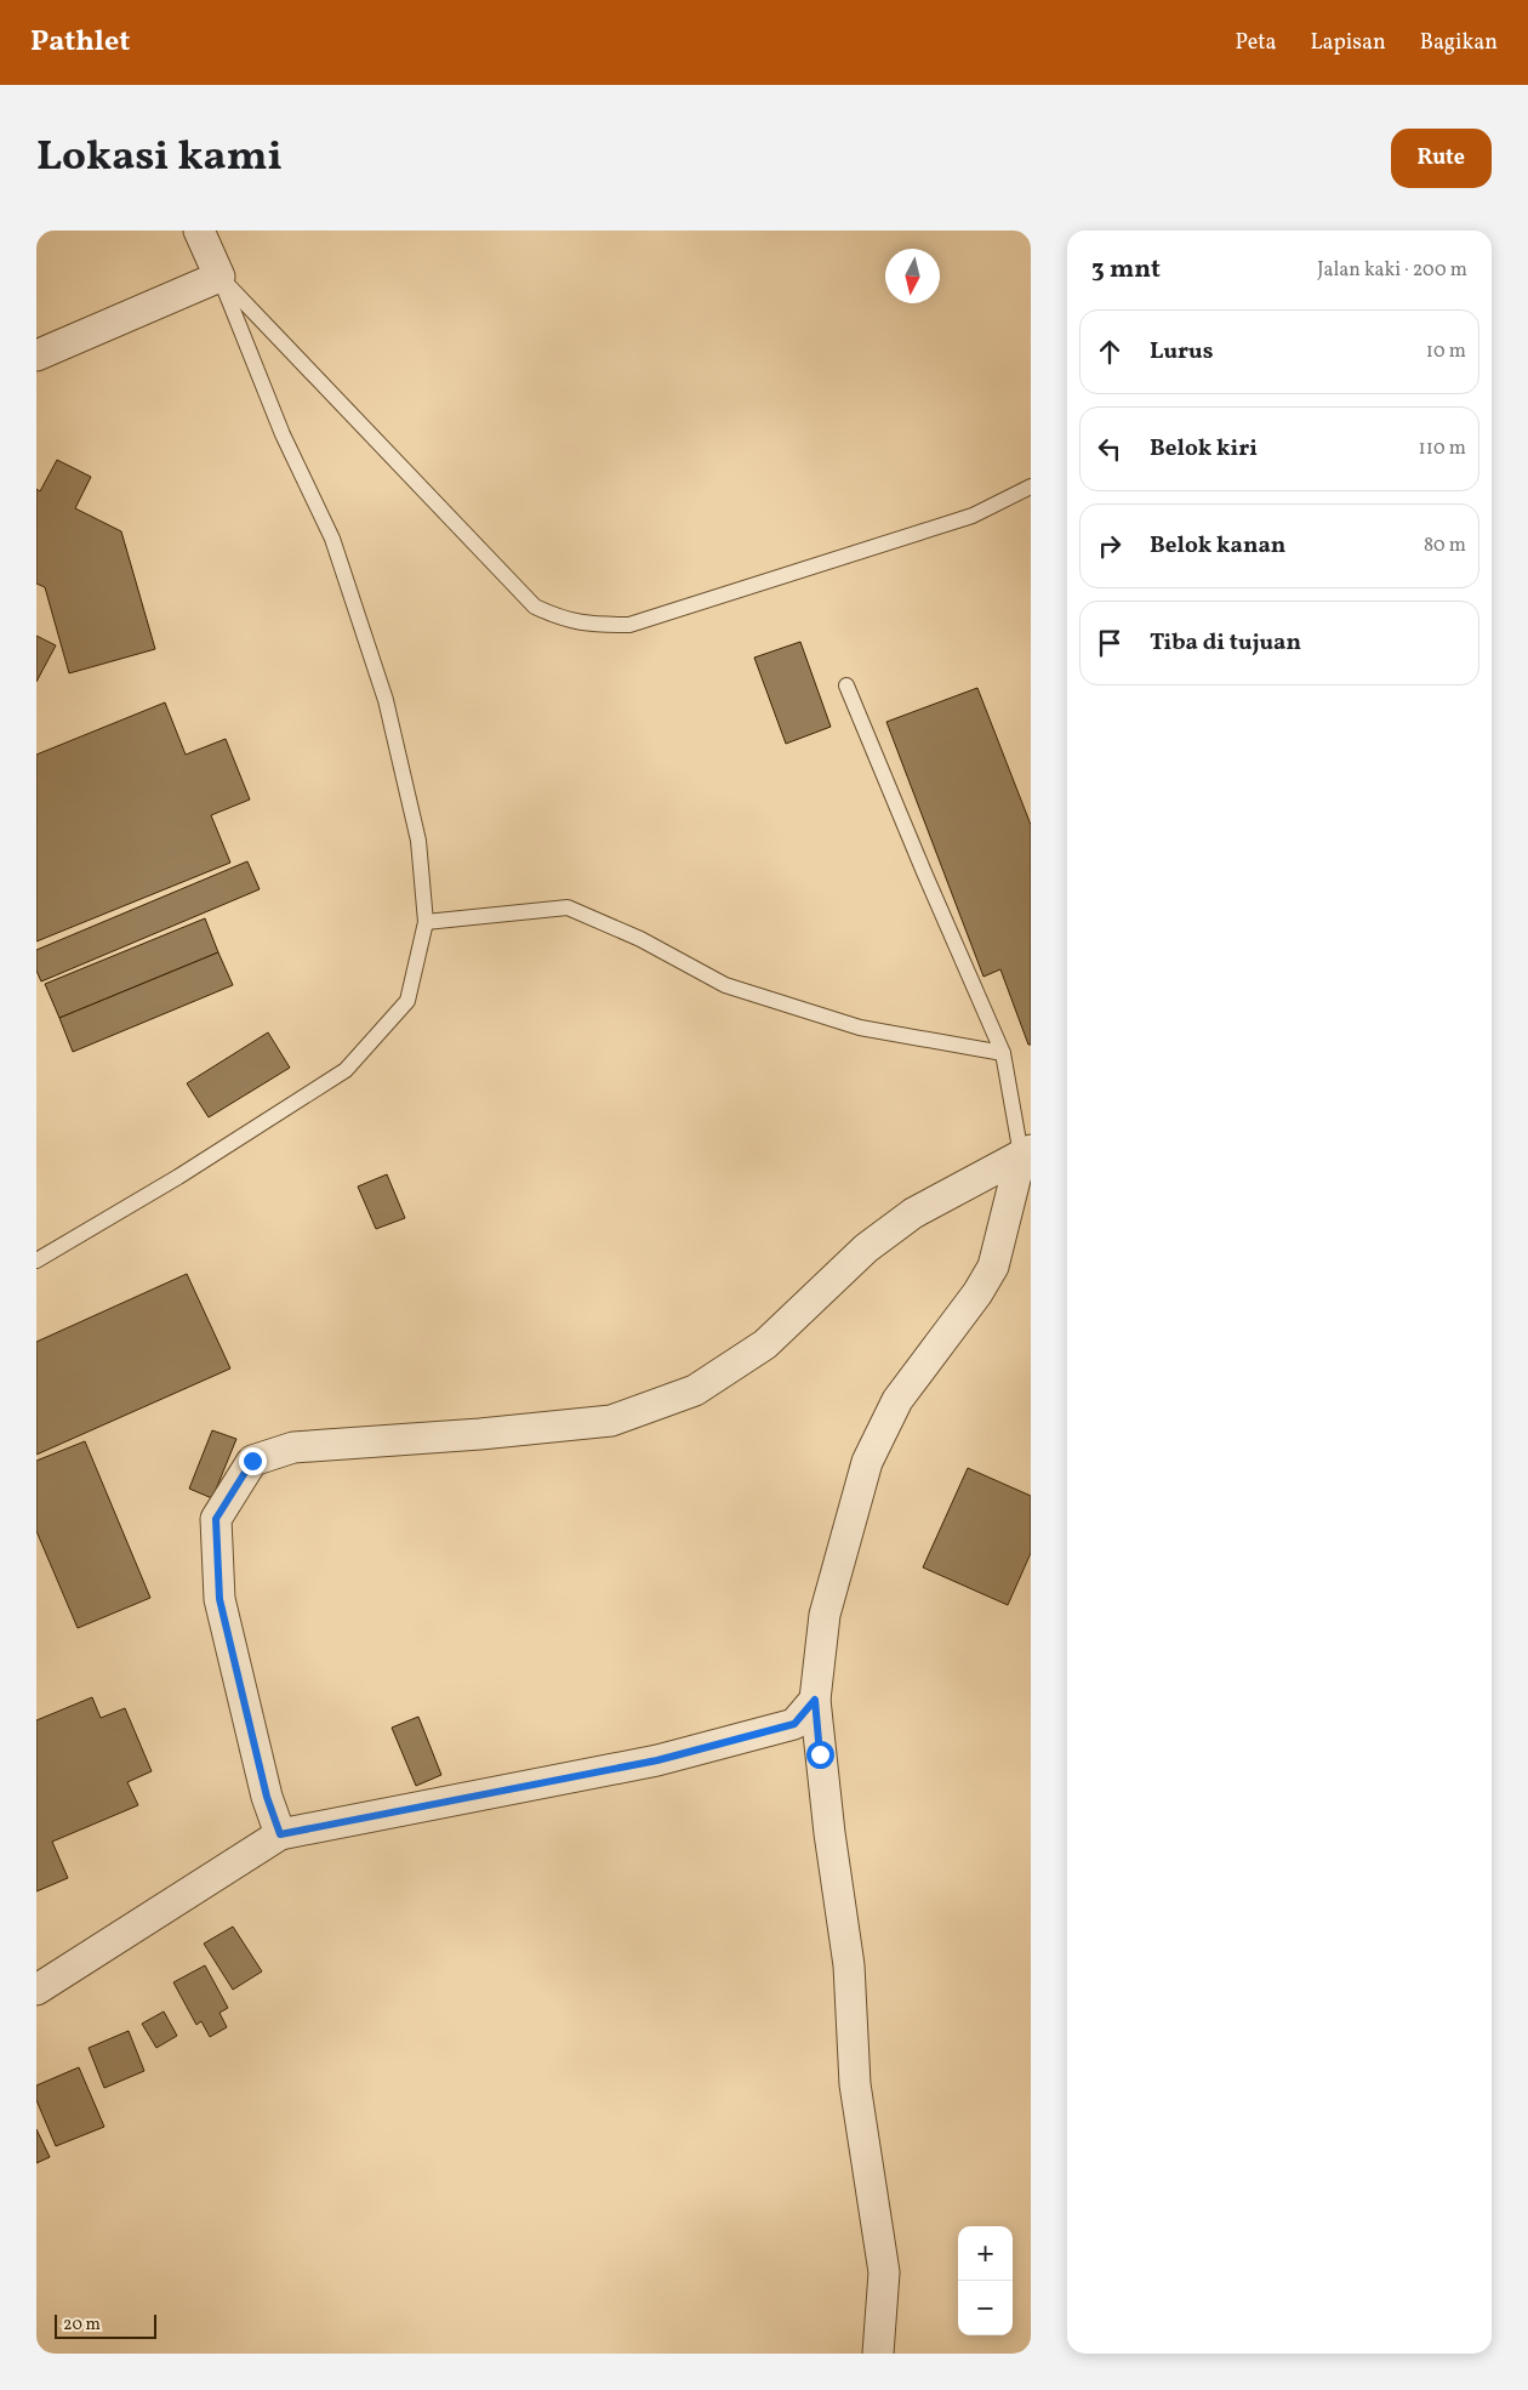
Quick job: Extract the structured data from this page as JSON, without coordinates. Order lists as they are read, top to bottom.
{
  "scale_bar": "20 m",
  "north": "bottom",
  "page": {
    "header": "Pathlet",
    "nav": ["Peta", "Lapisan", "Bagikan"],
    "title": "Lokasi kami",
    "buttons": "Rute",
    "heading": ["3 mnt", "Jalan kaki · 200 m"],
    "list": [
      ["Lurus", "10 m"],
      ["Belok kiri", "110 m"],
      ["Belok kanan", "80 m"],
      "Tiba di tujuan"
    ],
    "map_buttons": ["+", "−"],
    "scale": "20 m"
  }
}
